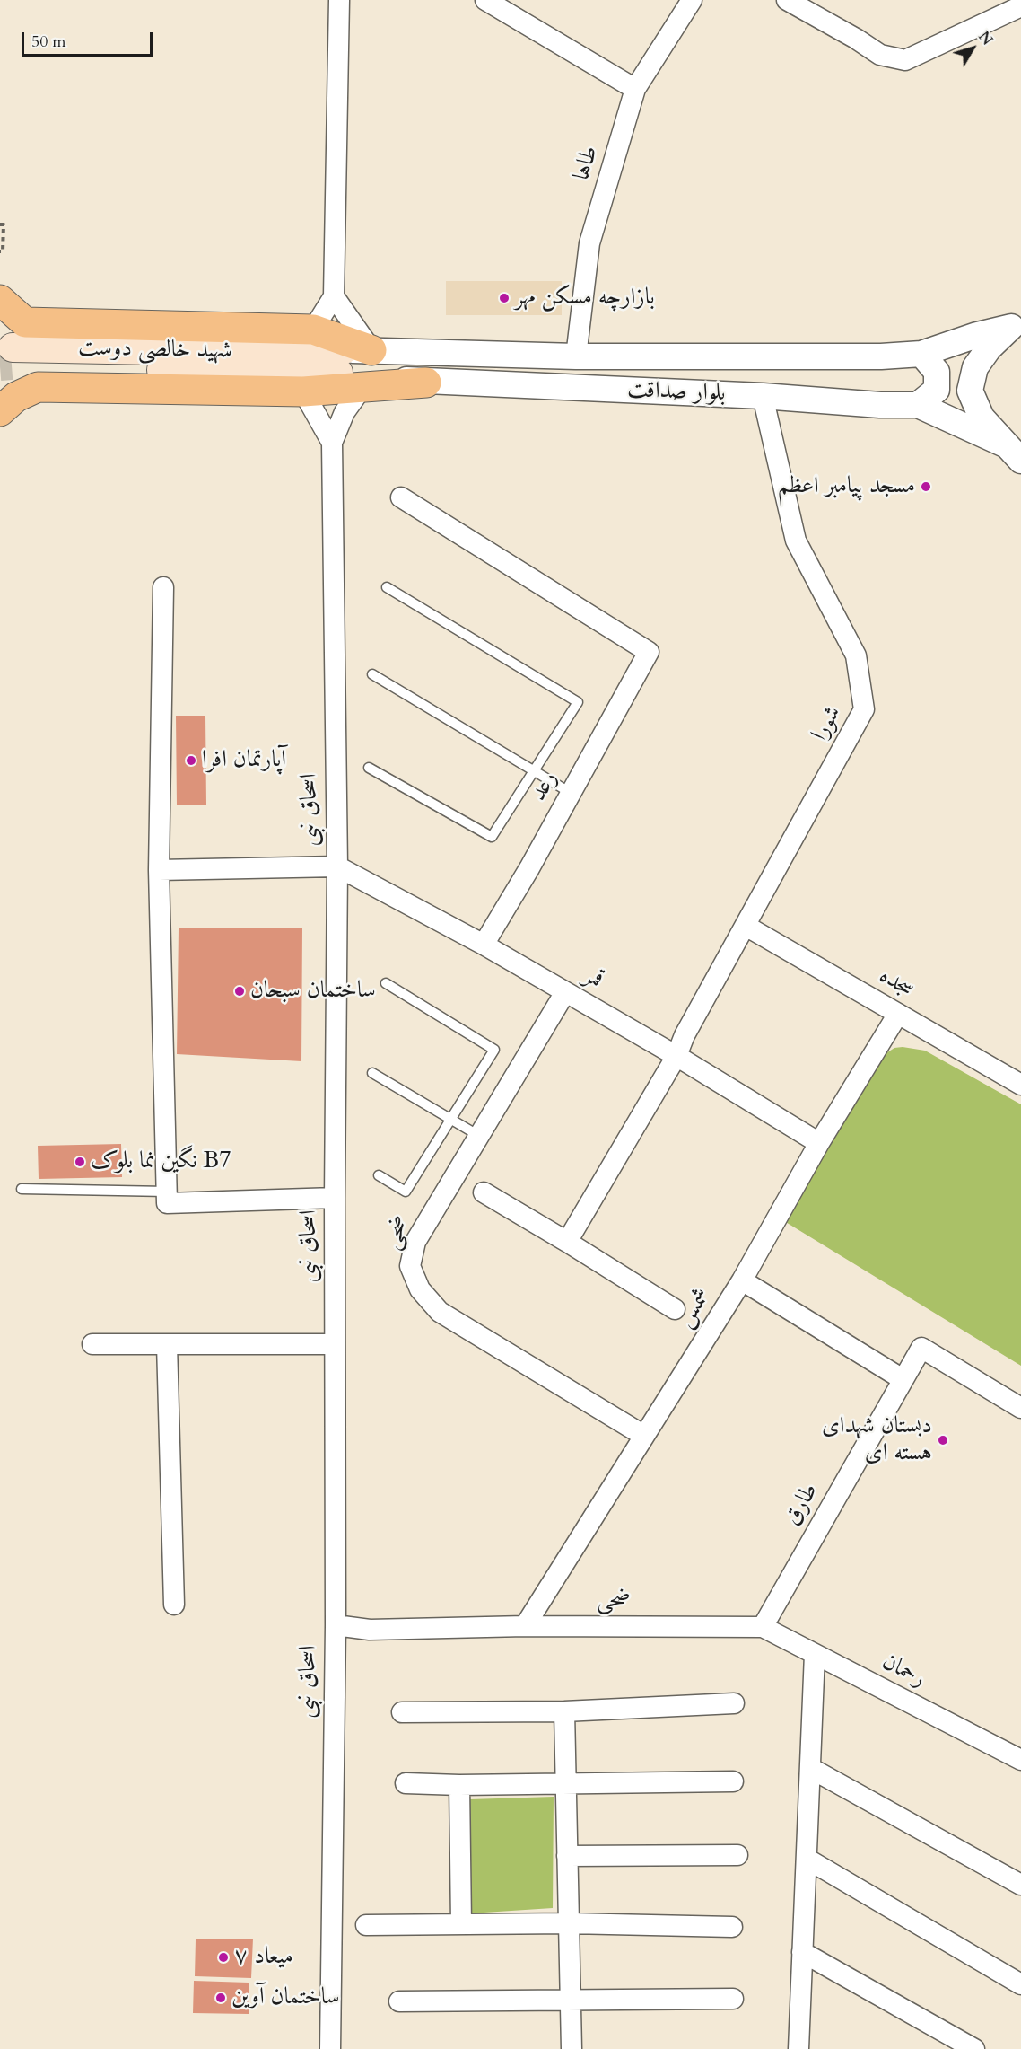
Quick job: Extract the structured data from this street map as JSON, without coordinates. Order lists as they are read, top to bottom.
{
  "streets": {
    "main road": ["شهید خالصی دوست"],
    "street": [
      "طاها",
      "بلوار صداقت",
      "شورا",
      "رعد",
      "اسحاق نبی",
      "قمر",
      "سجده",
      "ضحی",
      "شمس",
      "طارق",
      "رحمان"
    ]
  },
  "crossings": [
    ["طاها", "بلوار صداقت"],
    ["بلوار صداقت", "شورا"],
    ["شورا", "قمر"],
    ["شورا", "سجده"],
    ["رعد", "قمر"],
    ["اسحاق نبی", "قمر"],
    ["اسحاق نبی", "ضحی"],
    ["قمر", "ضحی"],
    ["قمر", "شمس"],
    ["سجده", "شمس"],
    ["ضحی", "شمس"],
    ["ضحی", "طارق"],
    ["ضحی", "رحمان"],
    ["طارق", "رحمان"]
  ],
  "places": [
    "بازارچه مسکن مهر",
    "مسجد پیامبر اعظم",
    "آپارتمان افرا",
    "ساختمان سبحان",
    "نگین نما بلوک B7",
    "دبستان شهدای هسته ای",
    "میعاد ۷",
    "ساختمان آوین"
  ],
  "scale_bar": "50 m",
  "north": "top right"
}
